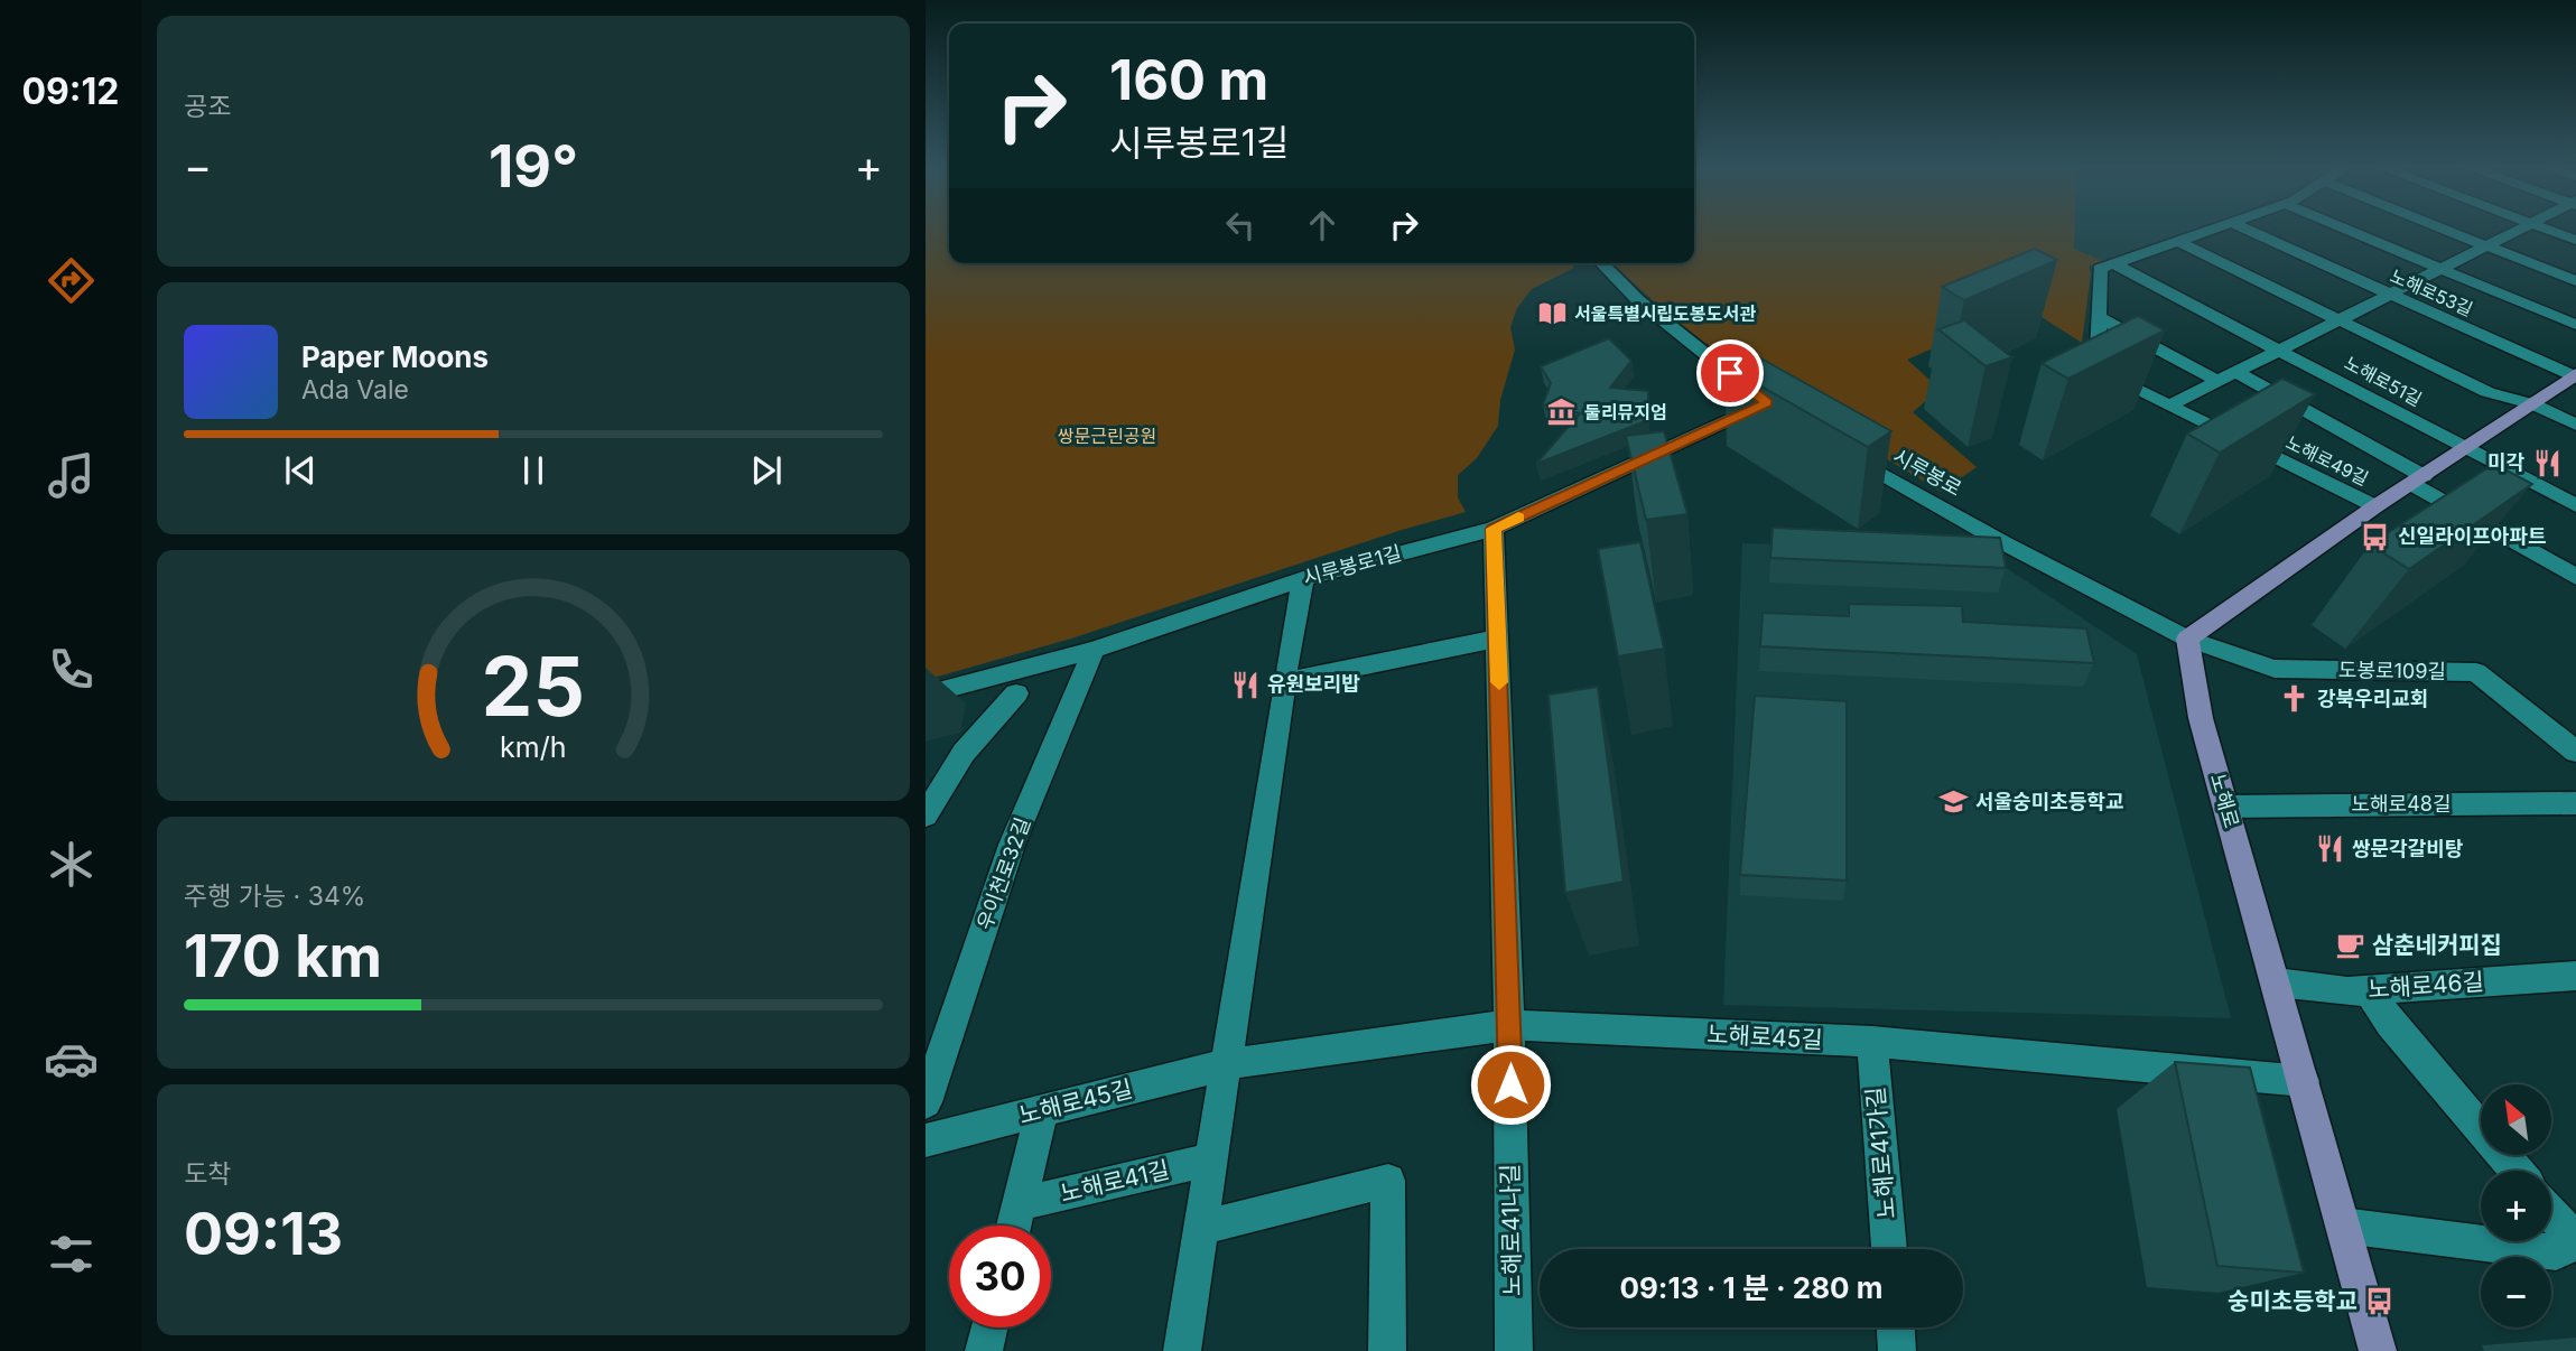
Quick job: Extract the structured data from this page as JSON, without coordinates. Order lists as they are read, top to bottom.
{
  "streets": {
    "main road": ["노해로"],
    "street": [
      "노해로53길",
      "노해로51길",
      "노해로49길",
      "시루봉로",
      "시루봉로1길",
      "도봉로109길",
      "노해로48길",
      "우이천로32길",
      "노해로46길",
      "노해로45길",
      "노해로41가길",
      "노해로41길",
      "노해로41나길"
    ]
  },
  "crossings": [
    ["노해로51길", "노해로49길"],
    ["시루봉로", "도봉로109길"],
    ["시루봉로", "노해로"],
    ["시루봉로1길", "우이천로32길"],
    ["시루봉로1길", "노해로41나길"],
    ["도봉로109길", "노해로"],
    ["노해로", "노해로48길"],
    ["노해로", "노해로46길"],
    ["노해로", "노해로45길"],
    ["노해로45길", "노해로41가길"],
    ["노해로45길", "노해로41나길"]
  ],
  "parks": ["쌍문근린공원"],
  "places": {
    "library": ["서울특별시립도봉도서관"],
    "museum": ["둘리뮤지엄"],
    "restaurant": ["미각", "유원보리밥", "쌍문각갈비탕"],
    "bus stop": ["신일라이프아파트", "숭미초등학교"],
    "church": ["강북우리교회"],
    "school or university": ["서울숭미초등학교"],
    "cafe": ["삼춘네커피집"]
  },
  "north": "top left",
  "page": {
    "tabs": "09:12",
    "tile": [
      "공조",
      ["주행 가능 · 34%", "170 km"],
      ["도착", "09:13"]
    ],
    "turn": ["160 m", "시루봉로1길"],
    "heat": ["−", "19°", "+"],
    "song": ["Paper Moons", "Ada Vale"],
    "map_buttons": ["+", "−"],
    "limit": "30",
    "trip": "09:13 · 1 분 · 280 m",
    "gauge": ["25", "km/h"]
  }
}
